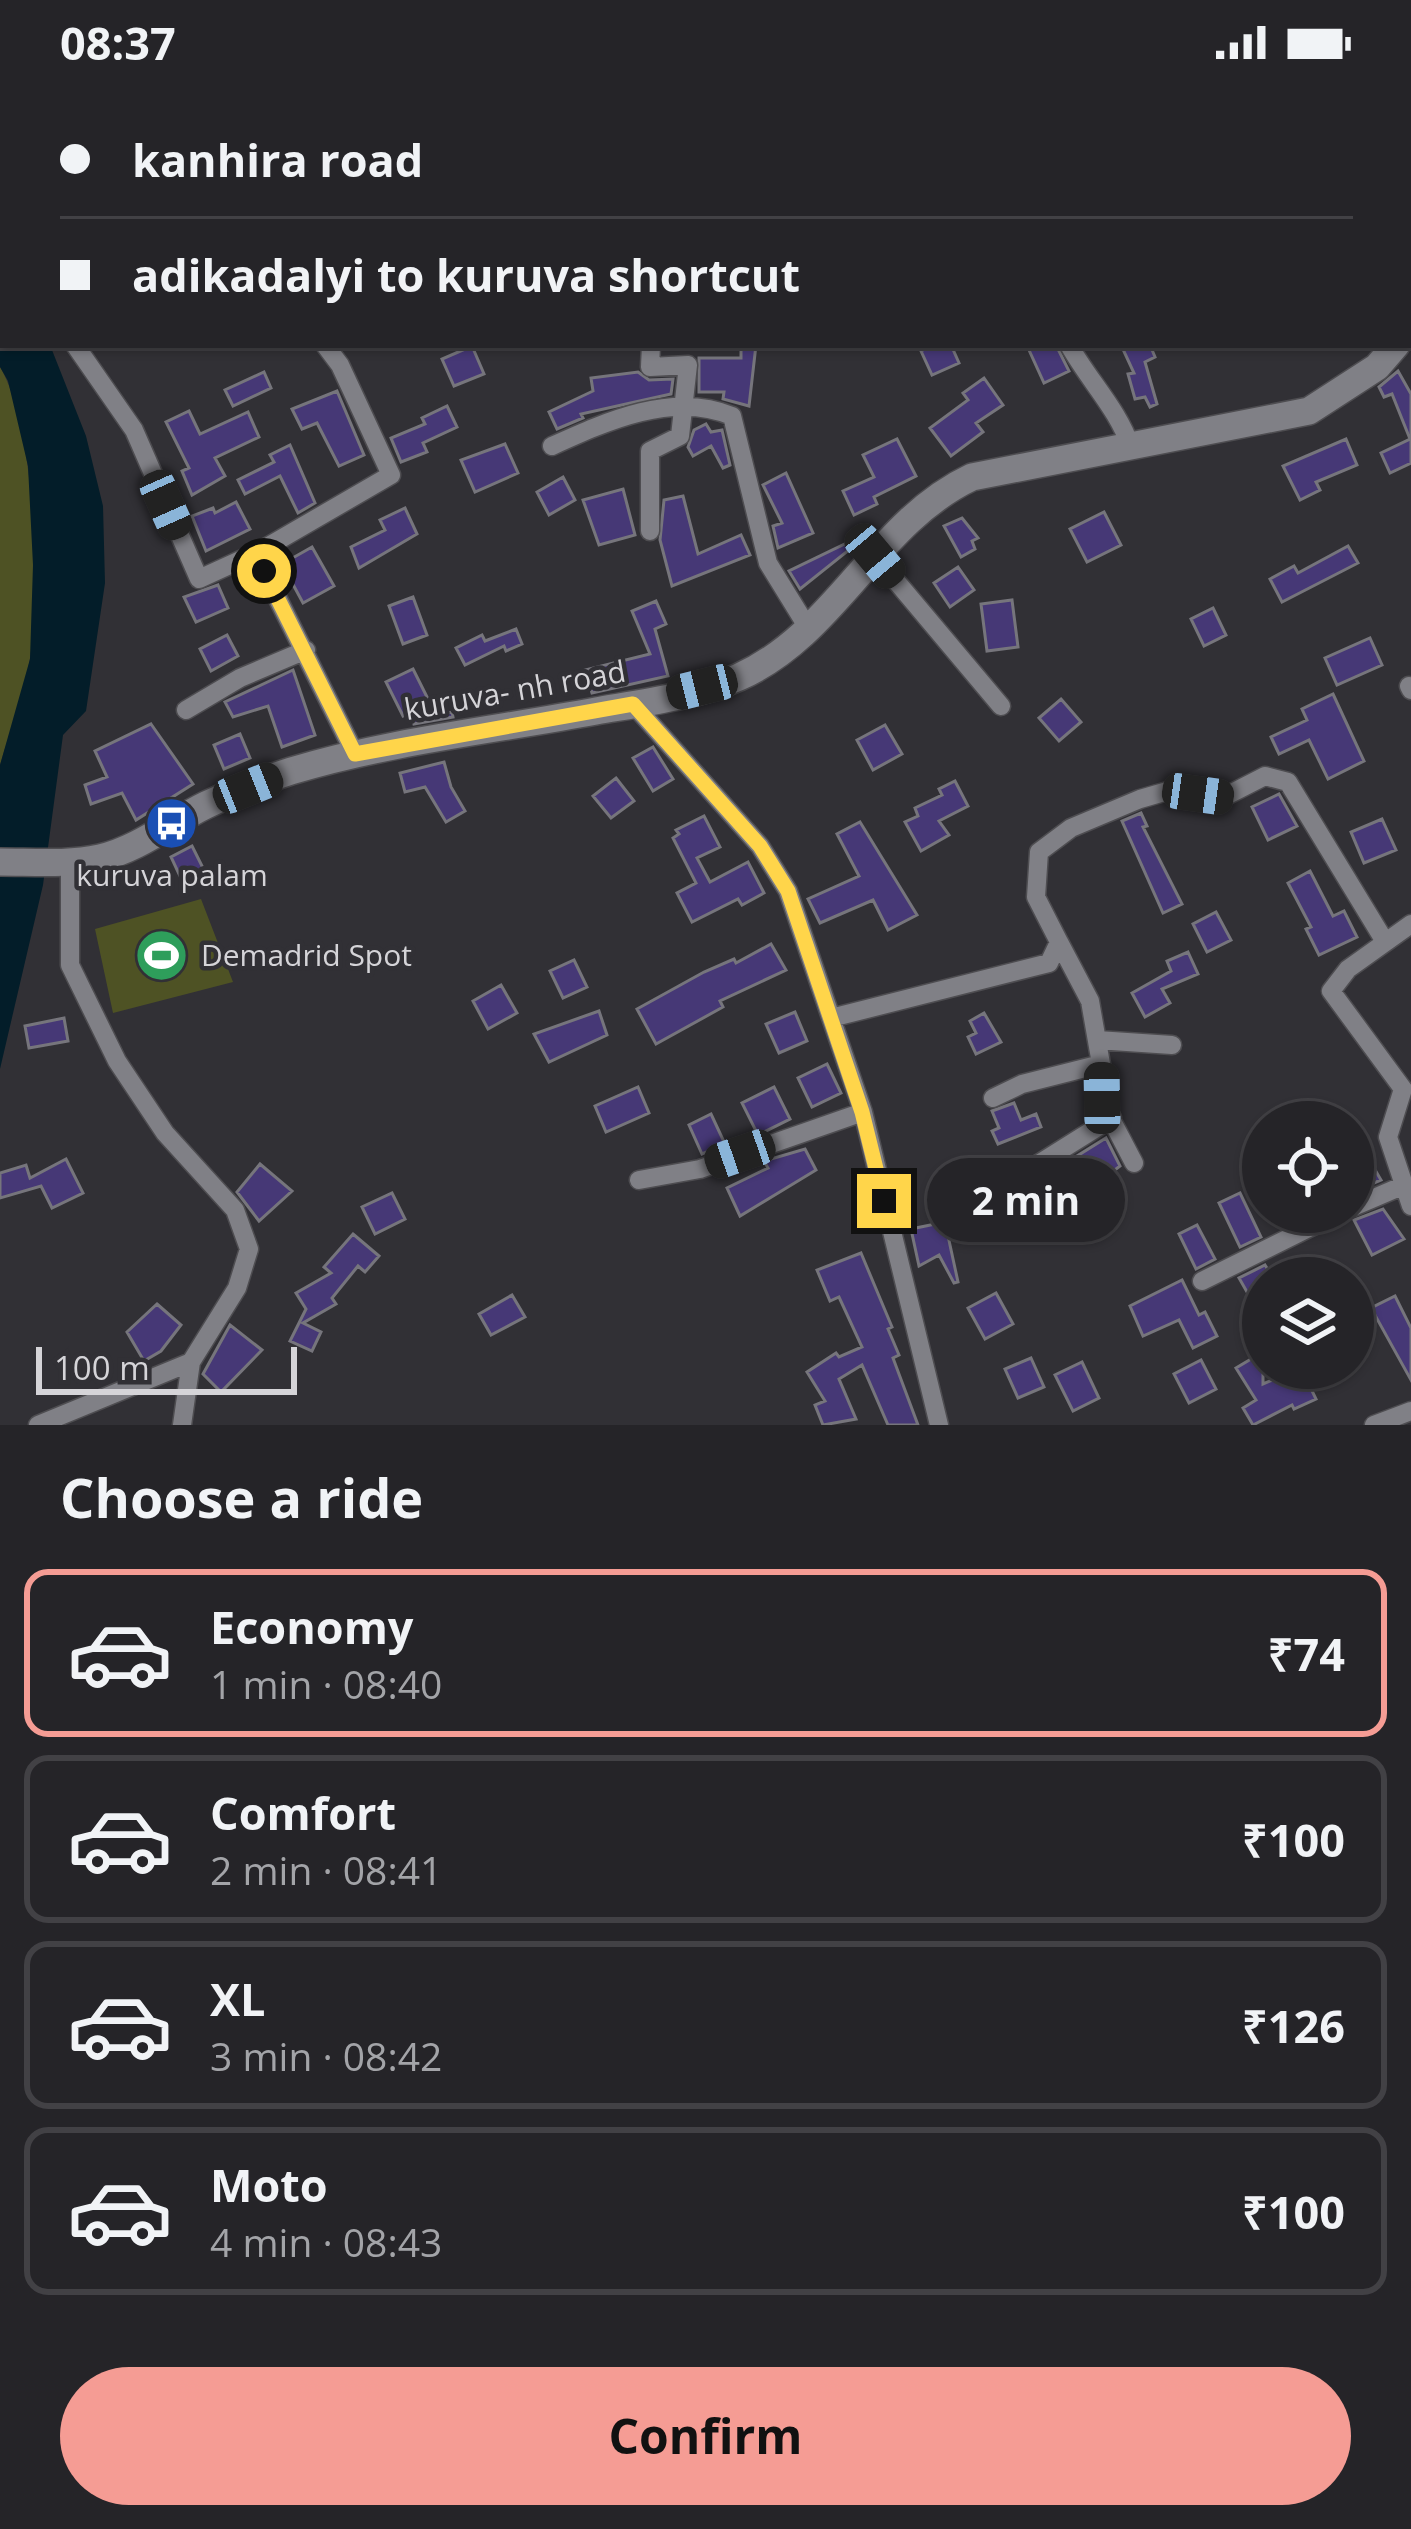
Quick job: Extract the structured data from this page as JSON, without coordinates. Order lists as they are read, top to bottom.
{
  "streets": {
    "main road": ["kuruva- nh road"]
  },
  "places": {
    "bus stop": ["kuruva palam"],
    "sports": ["Demadrid Spot"]
  },
  "scale_bar": "100 m",
  "page": {
    "status": "08:37",
    "banner": ["kanhira road", "adikadalyi to kuruva shortcut"],
    "bubble": "2 min",
    "scale": "100 m",
    "heading": "Choose a ride",
    "list": [
      {
        "name": "Economy",
        "note": "1 min · 08:40",
        "value": "₹74"
      },
      {
        "name": "Comfort",
        "note": "2 min · 08:41",
        "value": "₹100"
      },
      {
        "name": "XL",
        "note": "3 min · 08:42",
        "value": "₹126"
      },
      {
        "name": "Moto",
        "note": "4 min · 08:43",
        "value": "₹100"
      }
    ],
    "buttons": "Confirm"
  }
}
